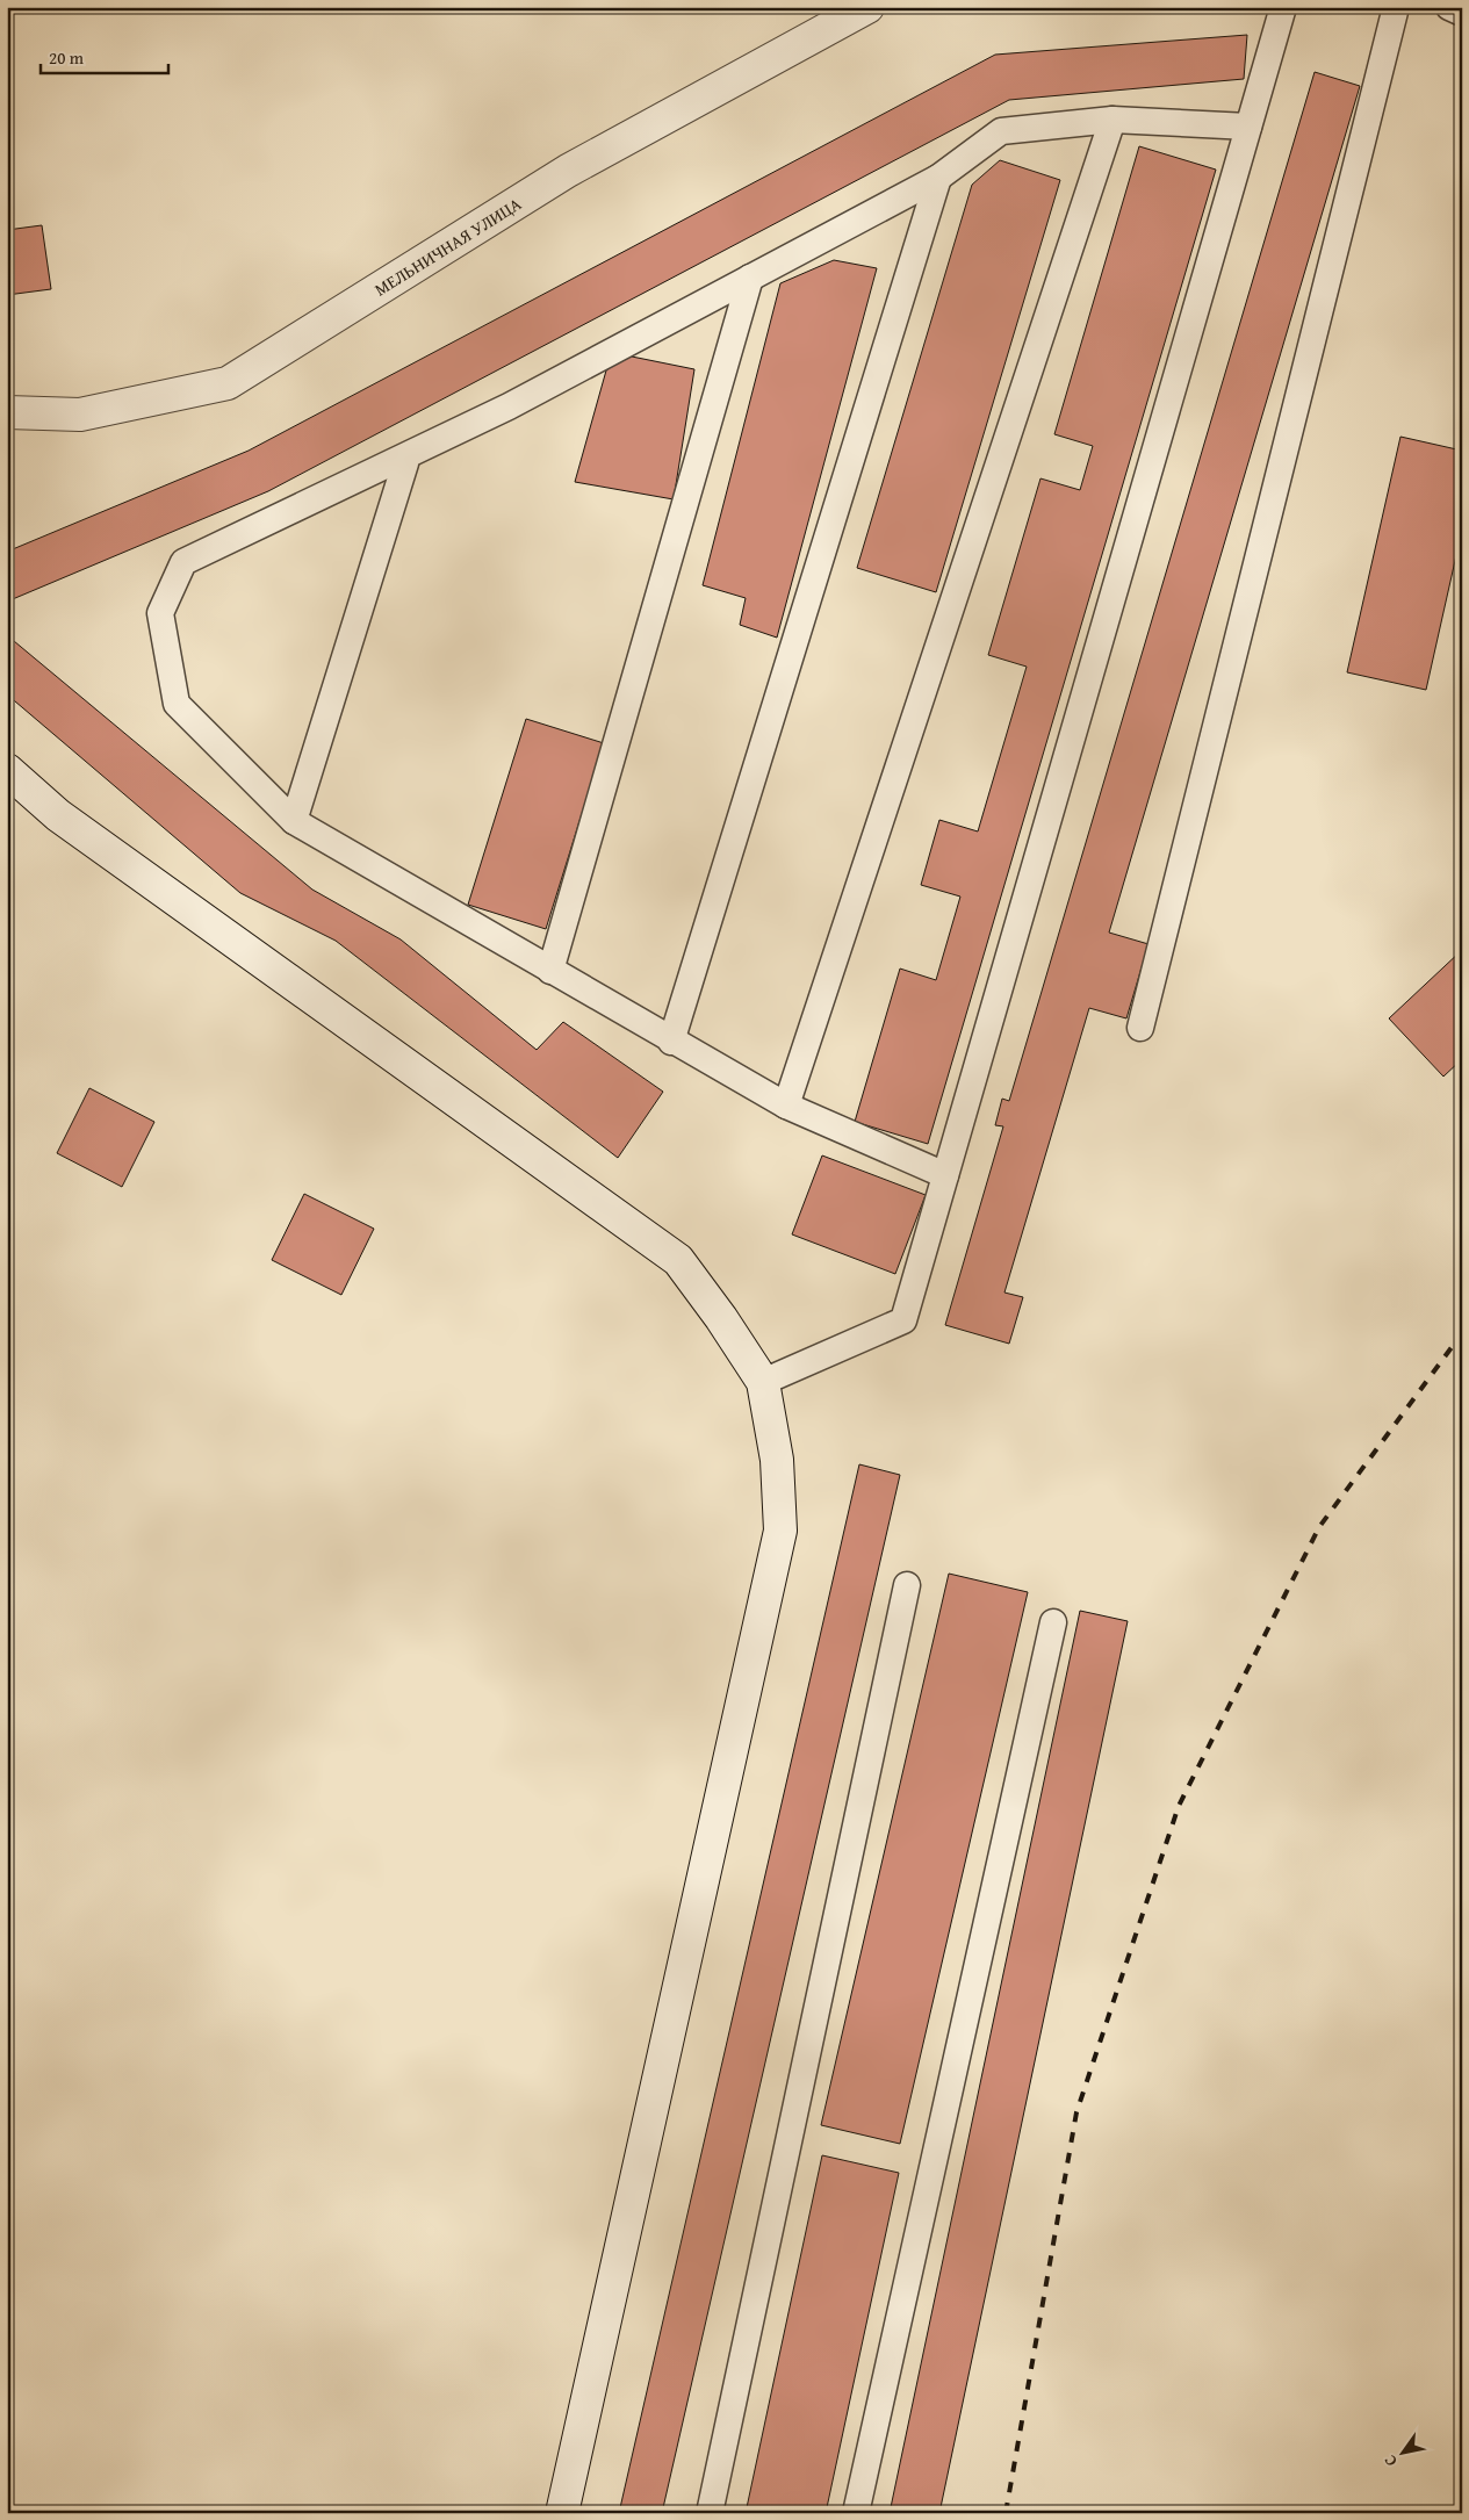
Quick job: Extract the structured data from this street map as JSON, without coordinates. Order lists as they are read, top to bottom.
{
  "streets": {
    "street": ["МЕЛЬНИЧНАЯ УЛИЦА"]
  },
  "scale_bar": "20 m",
  "north": "bottom left"
}
